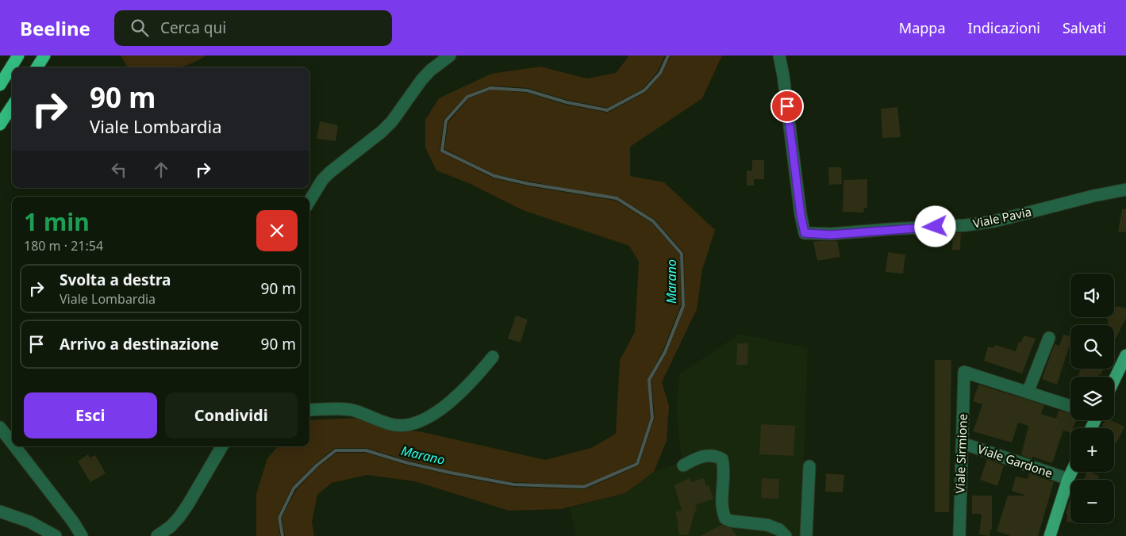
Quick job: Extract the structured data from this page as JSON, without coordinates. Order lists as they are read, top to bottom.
{
  "streets": {
    "street": ["Viale Pavia", "Viale Sirmione", "Viale Gardone"]
  },
  "crossings": [
    ["Viale Sirmione", "Viale Gardone"]
  ],
  "water": ["Marano"],
  "page": {
    "header": "Beeline",
    "search": "Cerca qui",
    "nav": ["Mappa", "Indicazioni", "Salvati"],
    "turn": ["90 m", "Viale Lombardia"],
    "heading": ["1 min", "180 m · 21:54"],
    "list": [
      {
        "name": "Svolta a destra",
        "note": "Viale Lombardia",
        "value": "90 m"
      },
      {
        "name": "Arrivo a destinazione",
        "value": "90 m"
      }
    ],
    "map_buttons": ["+", "−"],
    "buttons": ["Esci", "Condividi"]
  }
}
